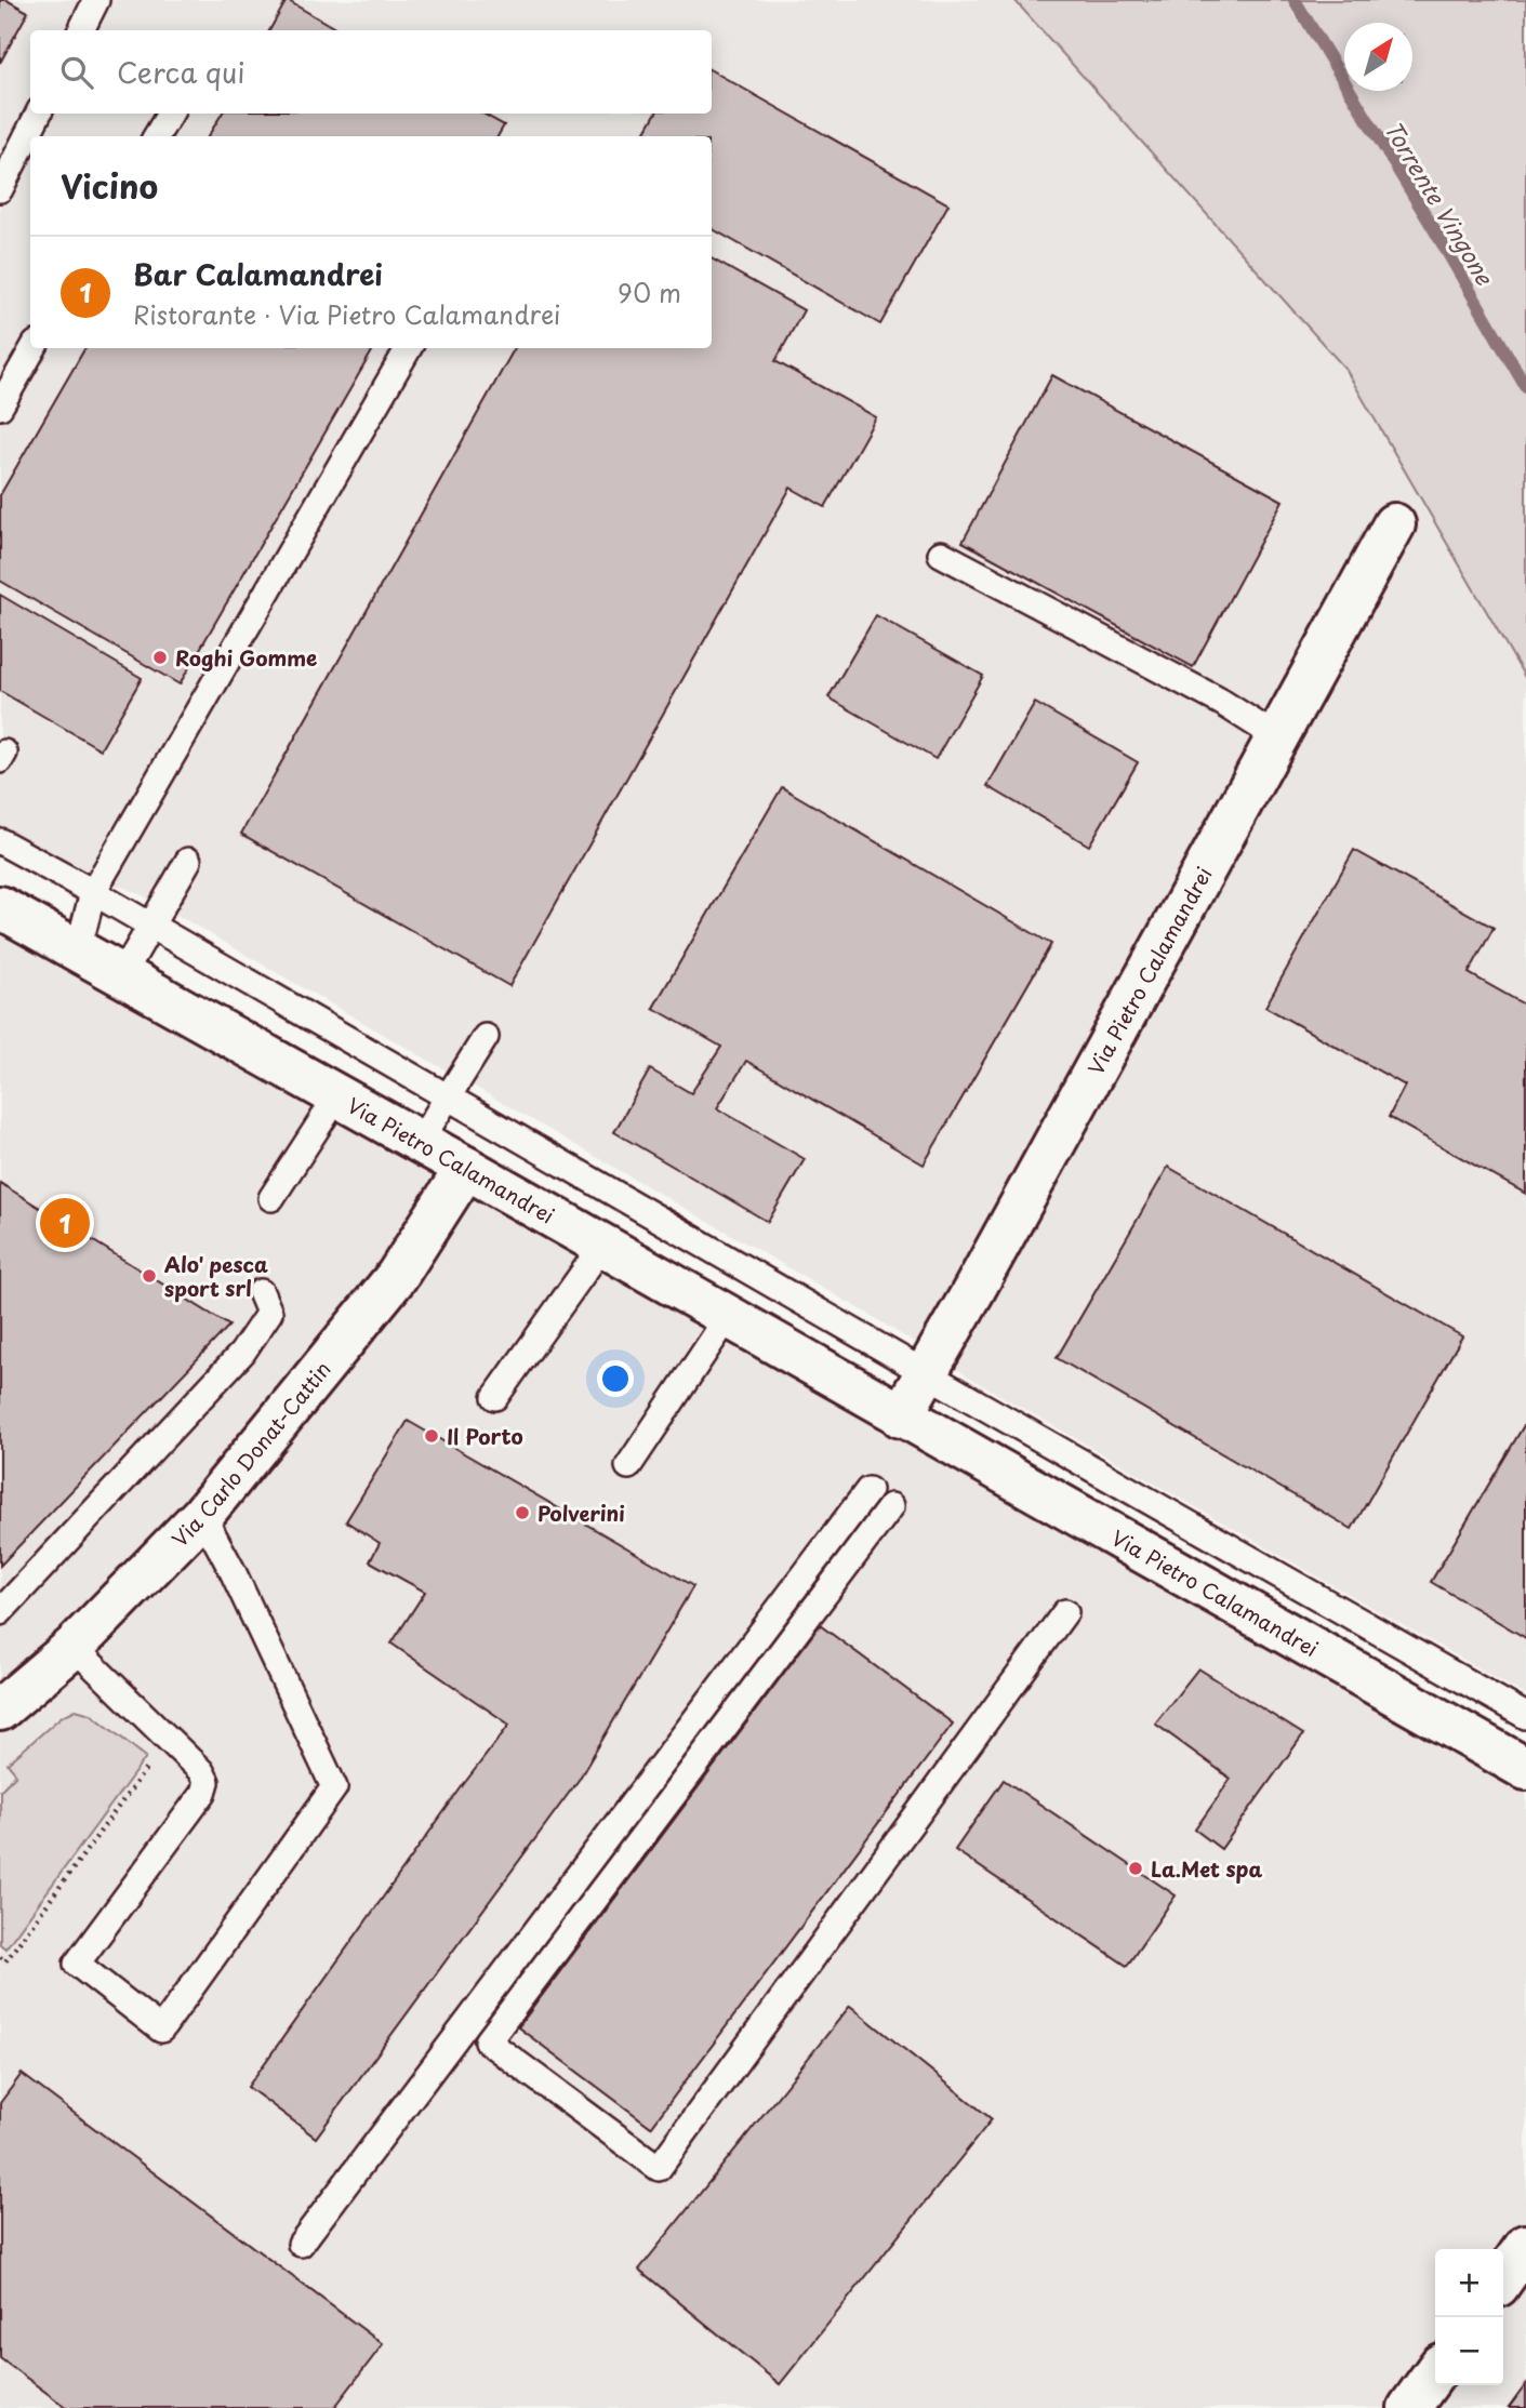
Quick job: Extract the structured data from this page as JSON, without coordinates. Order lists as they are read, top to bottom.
{
  "streets": {
    "street": ["Via Pietro Calamandrei", "Via Carlo Donat-Cattin"]
  },
  "crossings": [
    ["Via Pietro Calamandrei", "Via Carlo Donat-Cattin"]
  ],
  "water": ["Torrente Vingone"],
  "places": [
    "Roghi Gomme",
    "Alo' pesca sport srl",
    "Il Porto",
    "Polverini",
    "La.Met spa"
  ],
  "north": "top right",
  "page": {
    "search": "Cerca qui",
    "heading": "Vicino",
    "list": [
      {
        "mark": "1",
        "name": "Bar Calamandrei",
        "note": "Ristorante · Via Pietro Calamandrei",
        "value": "90 m"
      }
    ],
    "pins": "1",
    "map_buttons": ["+", "−"]
  }
}
